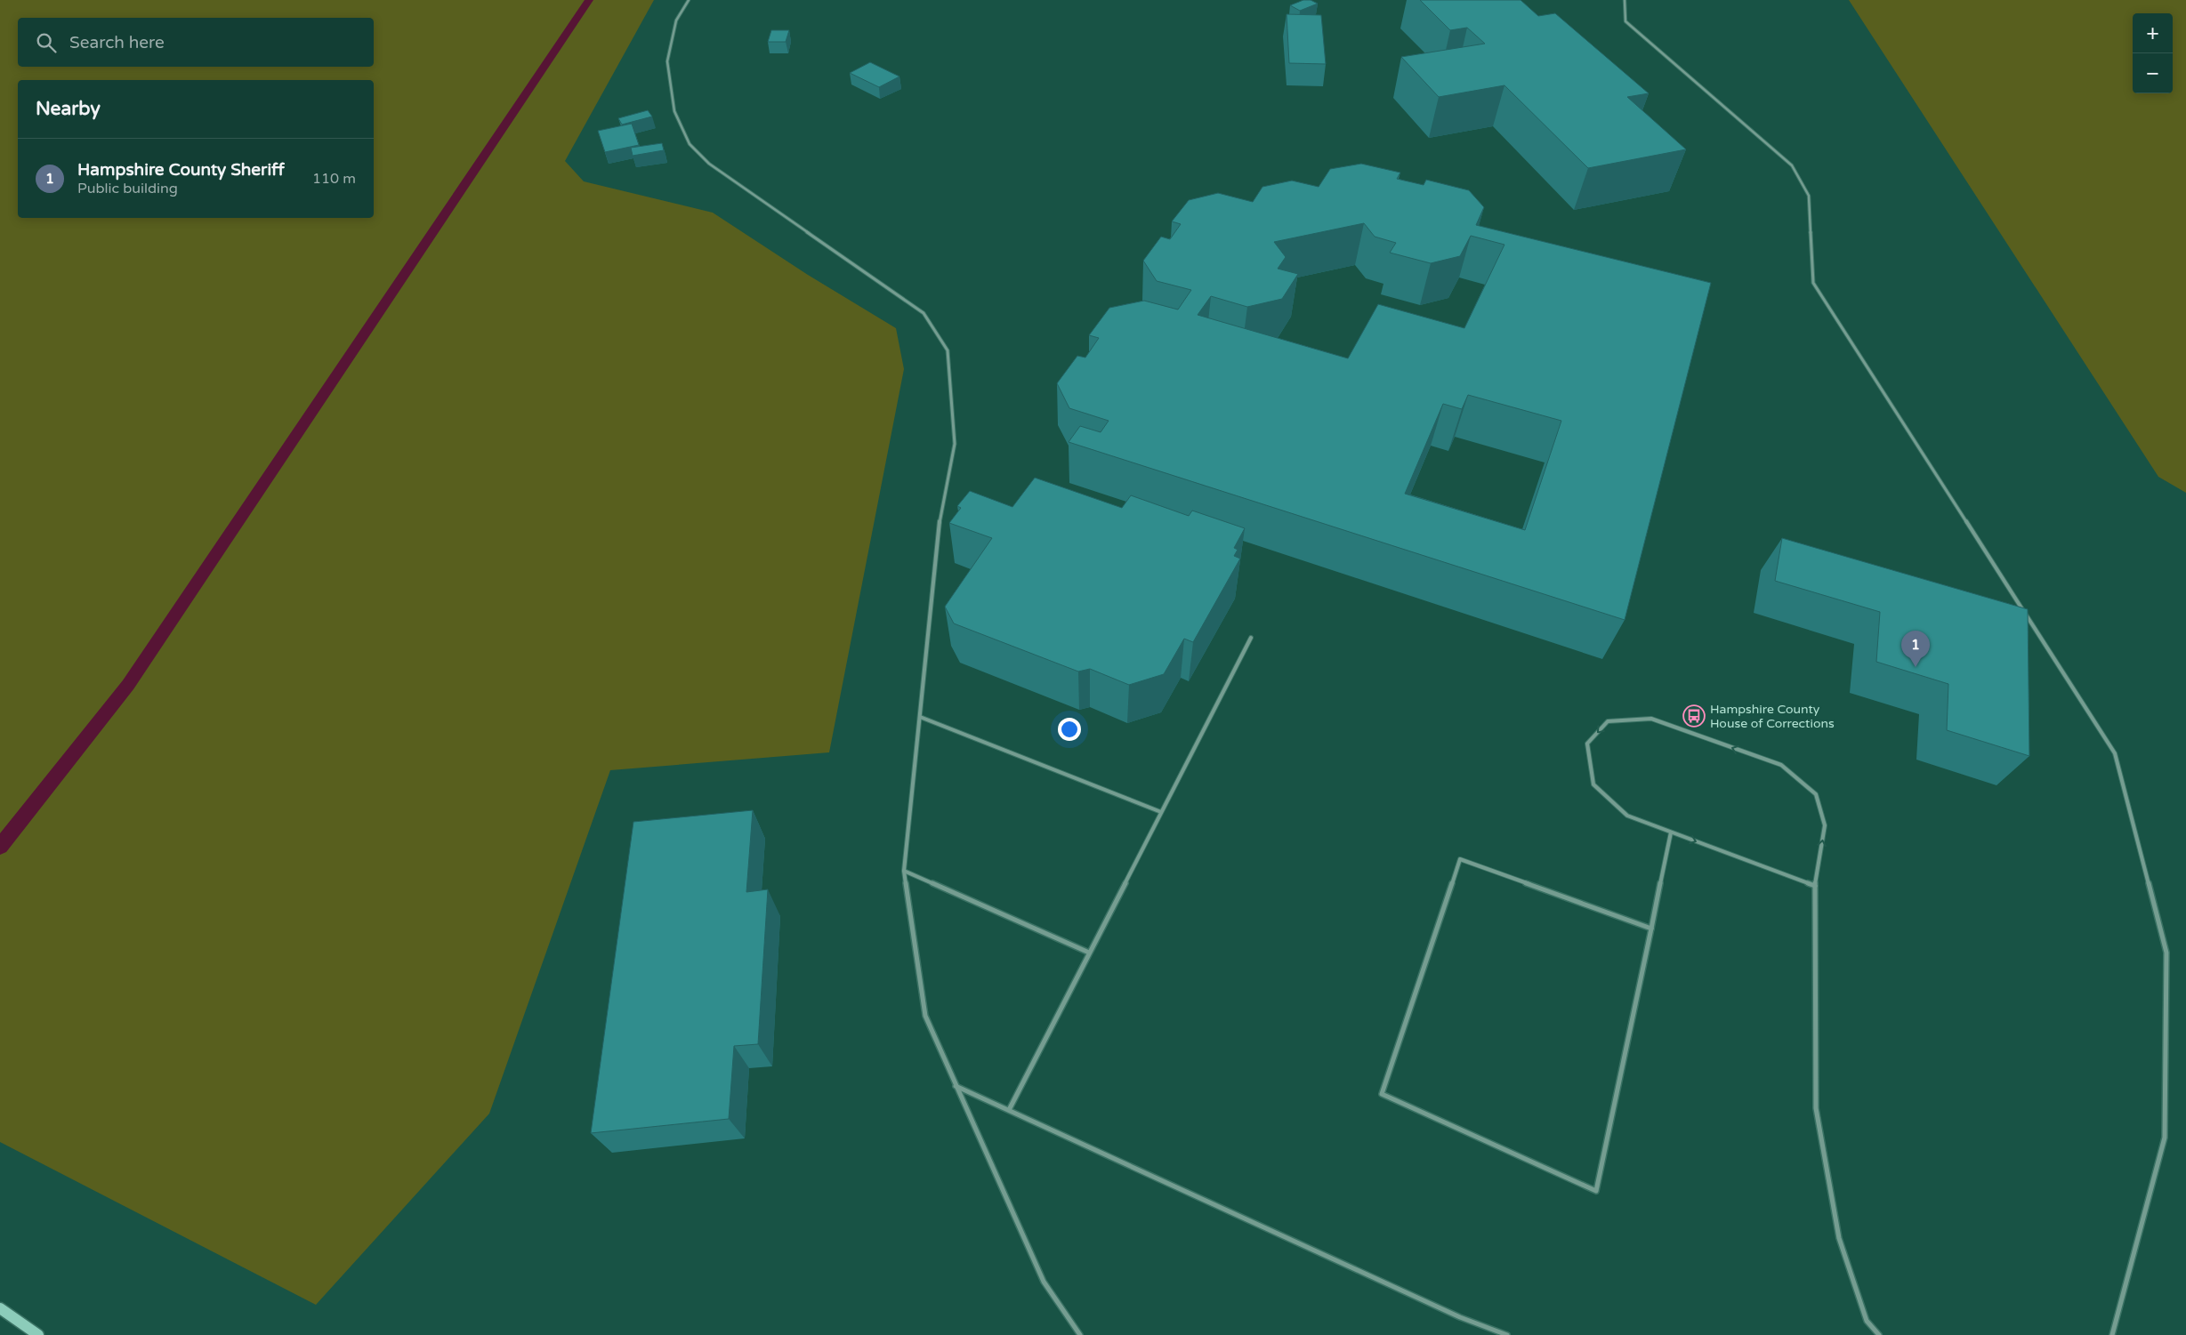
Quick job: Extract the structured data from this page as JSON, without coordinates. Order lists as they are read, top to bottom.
{
  "places": {
    "bus stop": ["Hampshire County House of Corrections"]
  },
  "page": {
    "map_buttons": ["+", "−"],
    "search": "Search here",
    "heading": "Nearby",
    "list": [
      {
        "mark": "1",
        "name": "Hampshire County Sheriff",
        "note": "Public building",
        "value": "110 m"
      }
    ],
    "pins": "1"
  }
}
